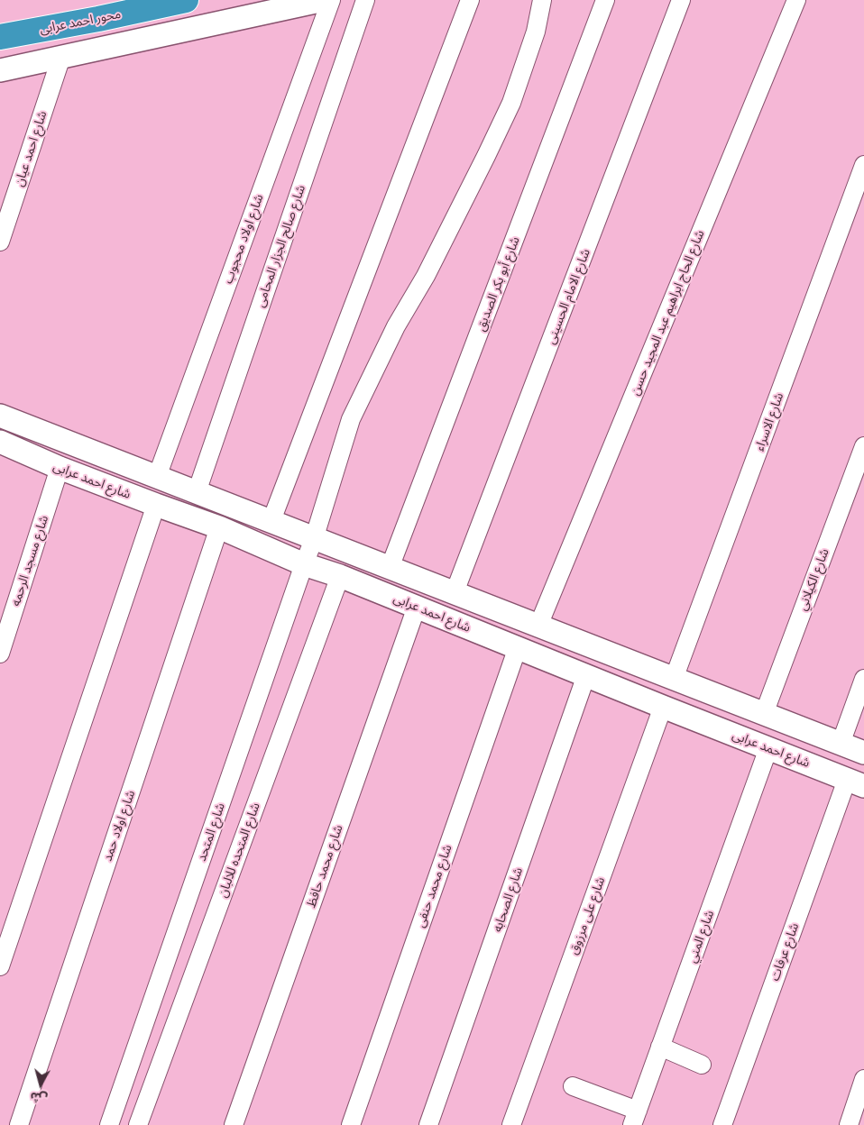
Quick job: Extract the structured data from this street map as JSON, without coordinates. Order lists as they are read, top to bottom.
{
  "streets": {
    "highway": ["محور احمد عرابى"],
    "street": [
      "شارع احمد عيان",
      "شارع اولاد محجوب",
      "شارع صالح الجزار المحامى",
      "شارع أبو بكر الصديق",
      "شارع الامام الحسينى",
      "شارع الحاج ابراهيم عبد المجيد حسن",
      "شارع الاسراء",
      "شارع احمد عرابى",
      "شارع مسجد الرحمه",
      "شارع الكيلاني",
      "شارع اولاد حمد",
      "شارع المتحد",
      "شارع المتحده للالبان",
      "شارع محمد حافظ",
      "شارع محمد حنفى",
      "شارع الصحابه",
      "شارع على مرزوق",
      "شارع المني",
      "شارع عرفات"
    ]
  },
  "crossings": [
    ["شارع اولاد محجوب", "شارع احمد عرابى"],
    ["شارع صالح الجزار المحامى", "شارع احمد عرابى"],
    ["شارع أبو بكر الصديق", "شارع احمد عرابى"],
    ["شارع الامام الحسينى", "شارع احمد عرابى"],
    ["شارع الحاج ابراهيم عبد المجيد حسن", "شارع احمد عرابى"],
    ["شارع الاسراء", "شارع احمد عرابى"],
    ["شارع احمد عرابى", "شارع مسجد الرحمه"],
    ["شارع احمد عرابى", "شارع الكيلاني"],
    ["شارع احمد عرابى", "شارع اولاد حمد"],
    ["شارع احمد عرابى", "شارع المتحد"],
    ["شارع احمد عرابى", "شارع المتحده للالبان"],
    ["شارع احمد عرابى", "شارع محمد حافظ"],
    ["شارع احمد عرابى", "شارع محمد حنفى"],
    ["شارع احمد عرابى", "شارع الصحابه"],
    ["شارع احمد عرابى", "شارع على مرزوق"],
    ["شارع احمد عرابى", "شارع المني"],
    ["شارع احمد عرابى", "شارع عرفات"]
  ],
  "north": "bottom"
}
